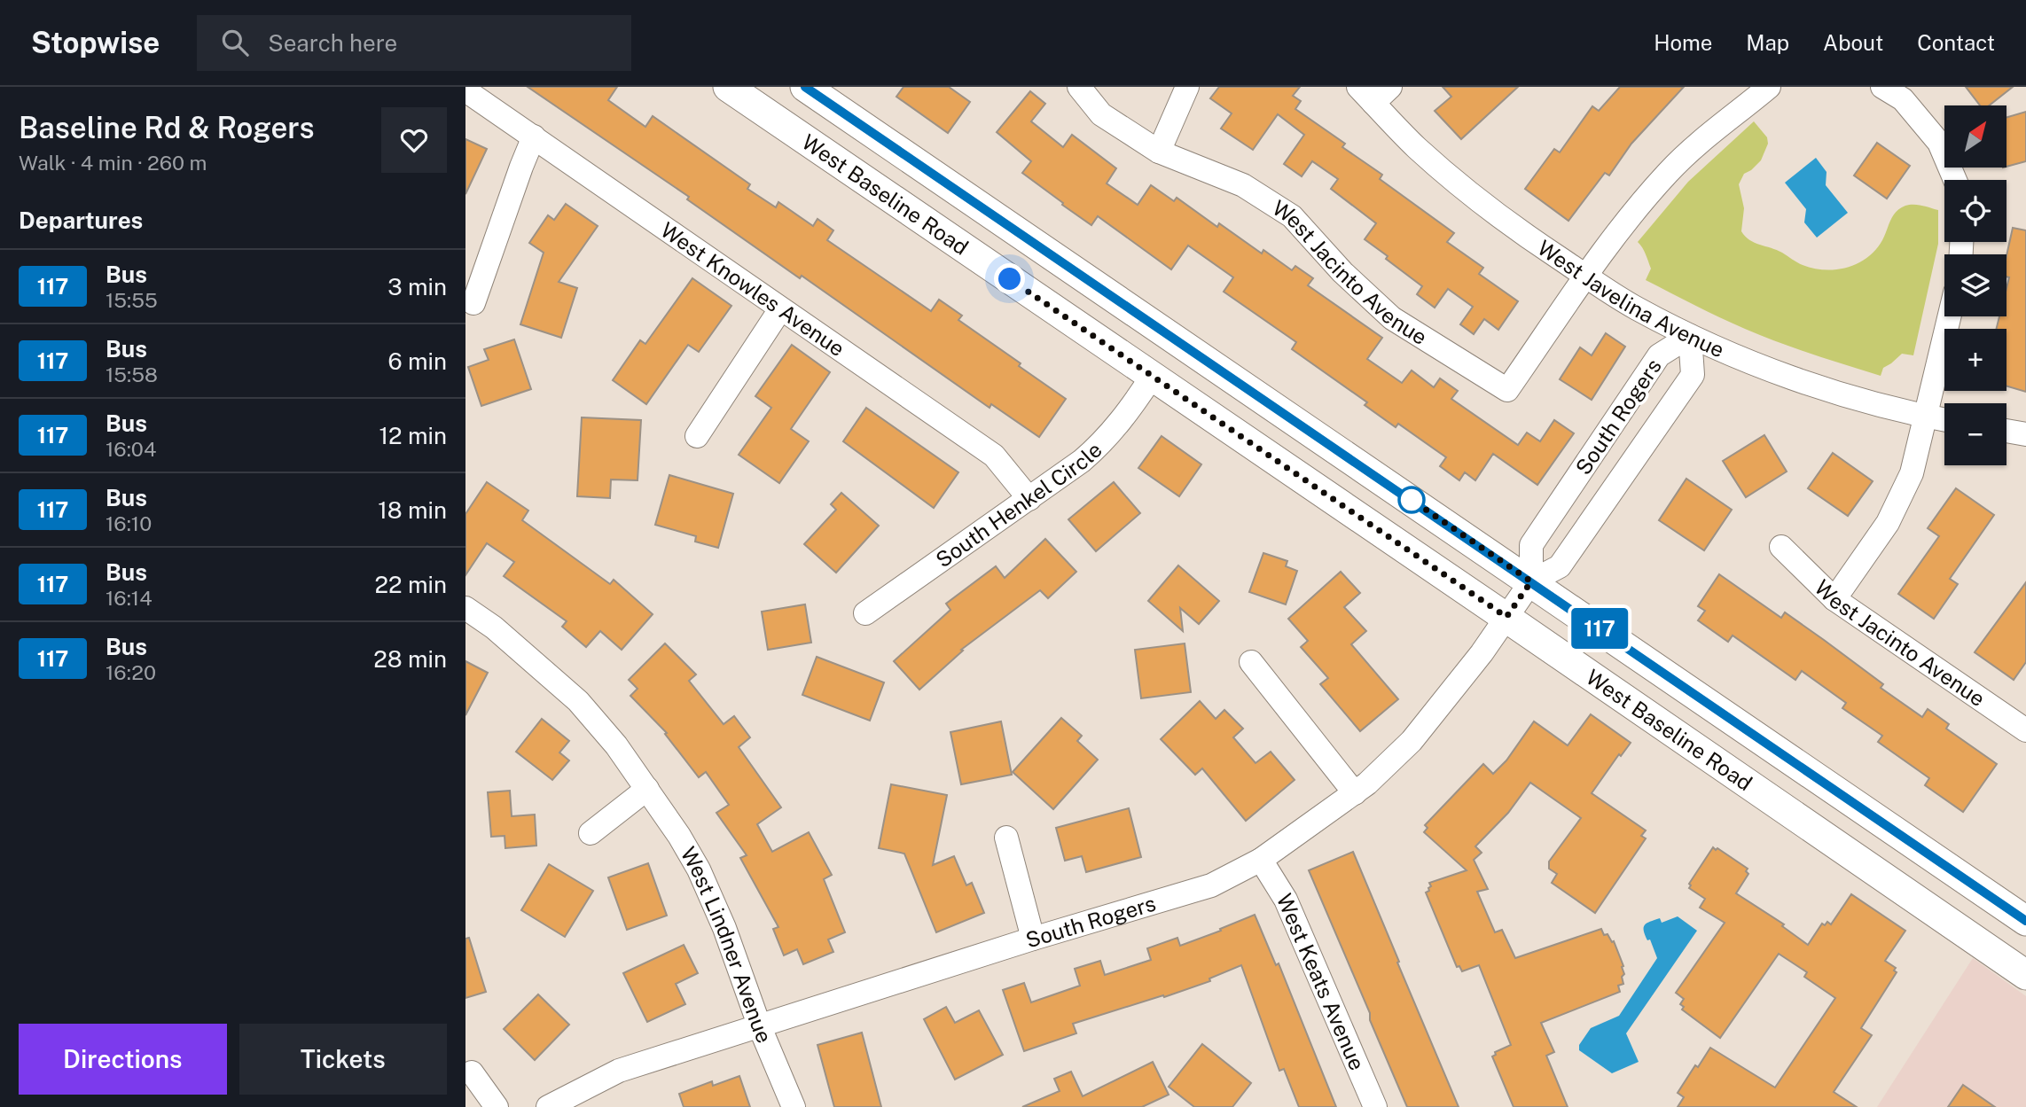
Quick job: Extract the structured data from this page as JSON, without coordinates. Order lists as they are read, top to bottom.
{
  "streets": {
    "main road": ["West Baseline Road"],
    "street": [
      "West Jacinto Avenue",
      "West Knowles Avenue",
      "West Javelina Avenue",
      "South Rogers",
      "South Henkel Circle",
      "West Lindner Avenue",
      "West Keats Avenue"
    ]
  },
  "crossings": [
    ["West Baseline Road", "South Rogers"],
    ["West Baseline Road", "South Henkel Circle"],
    ["West Jacinto Avenue", "West Javelina Avenue"],
    ["West Knowles Avenue", "South Henkel Circle"],
    ["West Javelina Avenue", "South Rogers"],
    ["South Rogers", "West Lindner Avenue"],
    ["South Rogers", "West Keats Avenue"]
  ],
  "lines": ["bus line 117"],
  "north": "top right",
  "page": {
    "header": "Stopwise",
    "search": "Search here",
    "nav": [
      "Home",
      "Map",
      "About",
      "Contact"
    ],
    "heading": [
      ["Baseline Rd & Rogers", "Walk · 4 min · 260 m"],
      "Departures"
    ],
    "on_map": "117",
    "map_buttons": ["+", "−"],
    "list": [
      {
        "mark": "117",
        "name": "Bus",
        "note": "15:55",
        "value": "3 min"
      },
      {
        "mark": "117",
        "name": "Bus",
        "note": "15:58",
        "value": "6 min"
      },
      {
        "mark": "117",
        "name": "Bus",
        "note": "16:04",
        "value": "12 min"
      },
      {
        "mark": "117",
        "name": "Bus",
        "note": "16:10",
        "value": "18 min"
      },
      {
        "mark": "117",
        "name": "Bus",
        "note": "16:14",
        "value": "22 min"
      },
      {
        "mark": "117",
        "name": "Bus",
        "note": "16:20",
        "value": "28 min"
      }
    ],
    "buttons": ["Directions", "Tickets"]
  }
}
